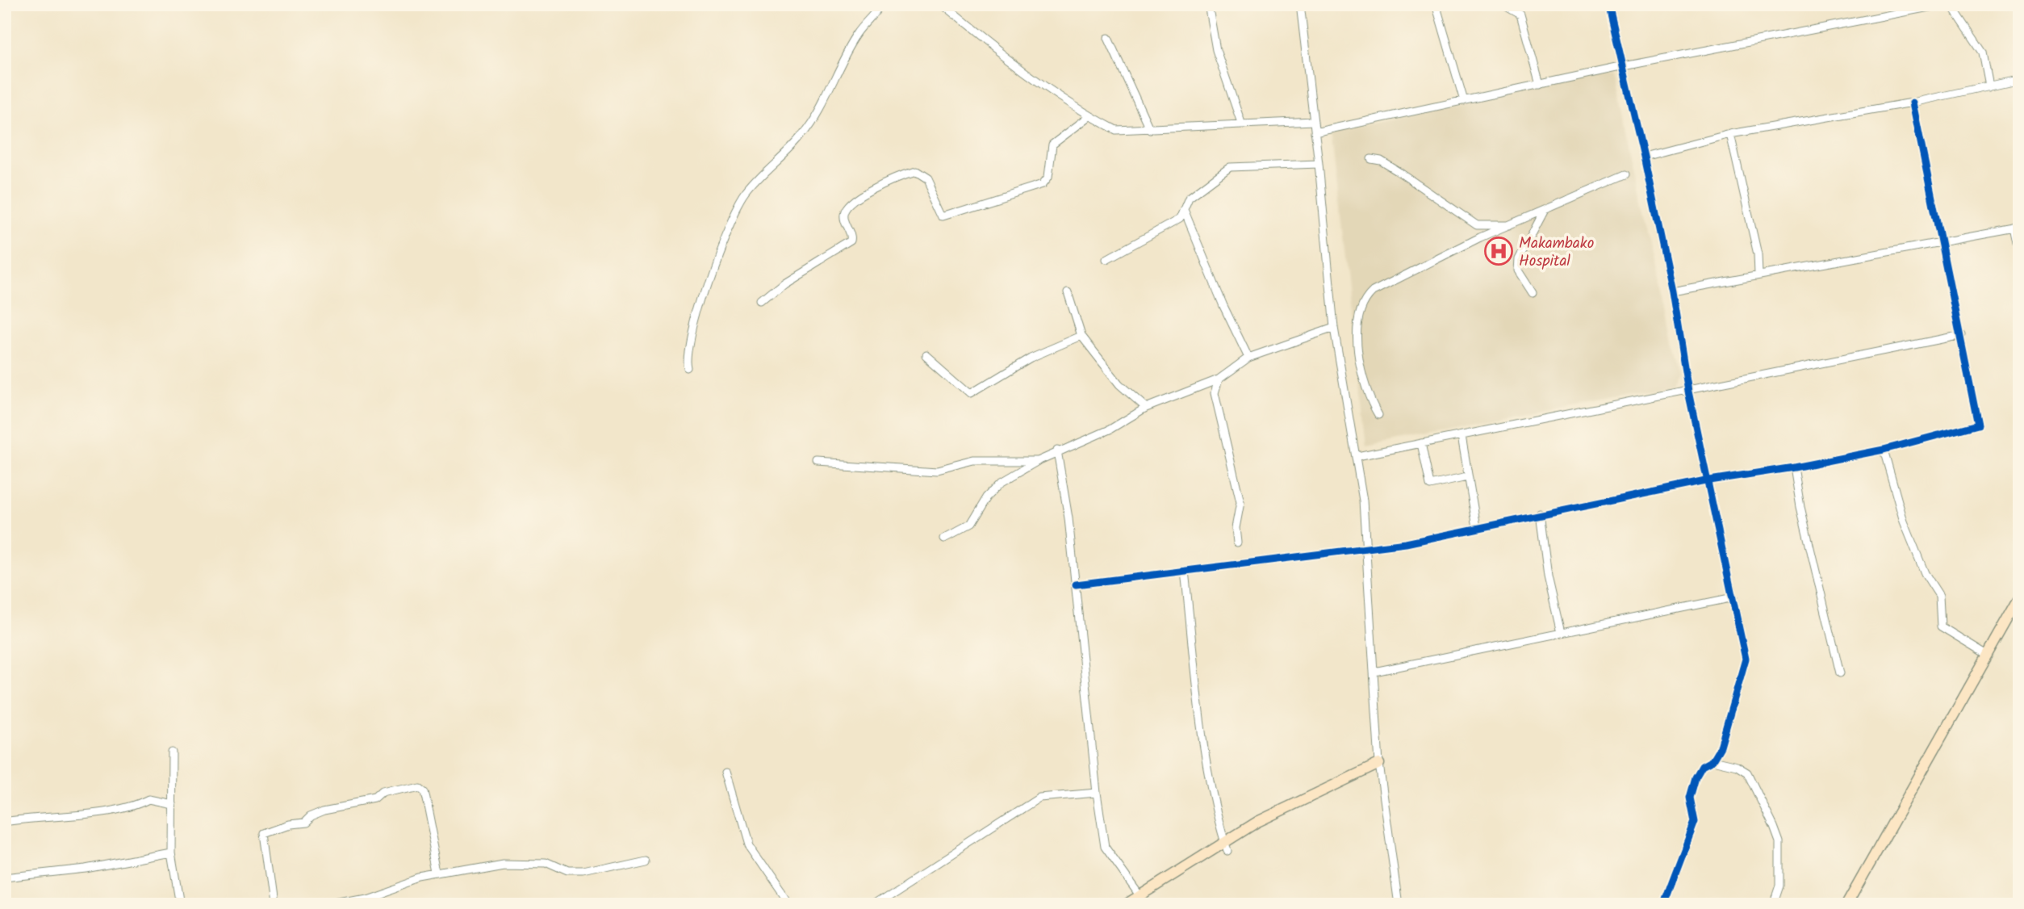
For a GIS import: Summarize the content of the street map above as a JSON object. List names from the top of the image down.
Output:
{
  "places": {
    "hospital": ["Makambako Hospital"]
  }
}
